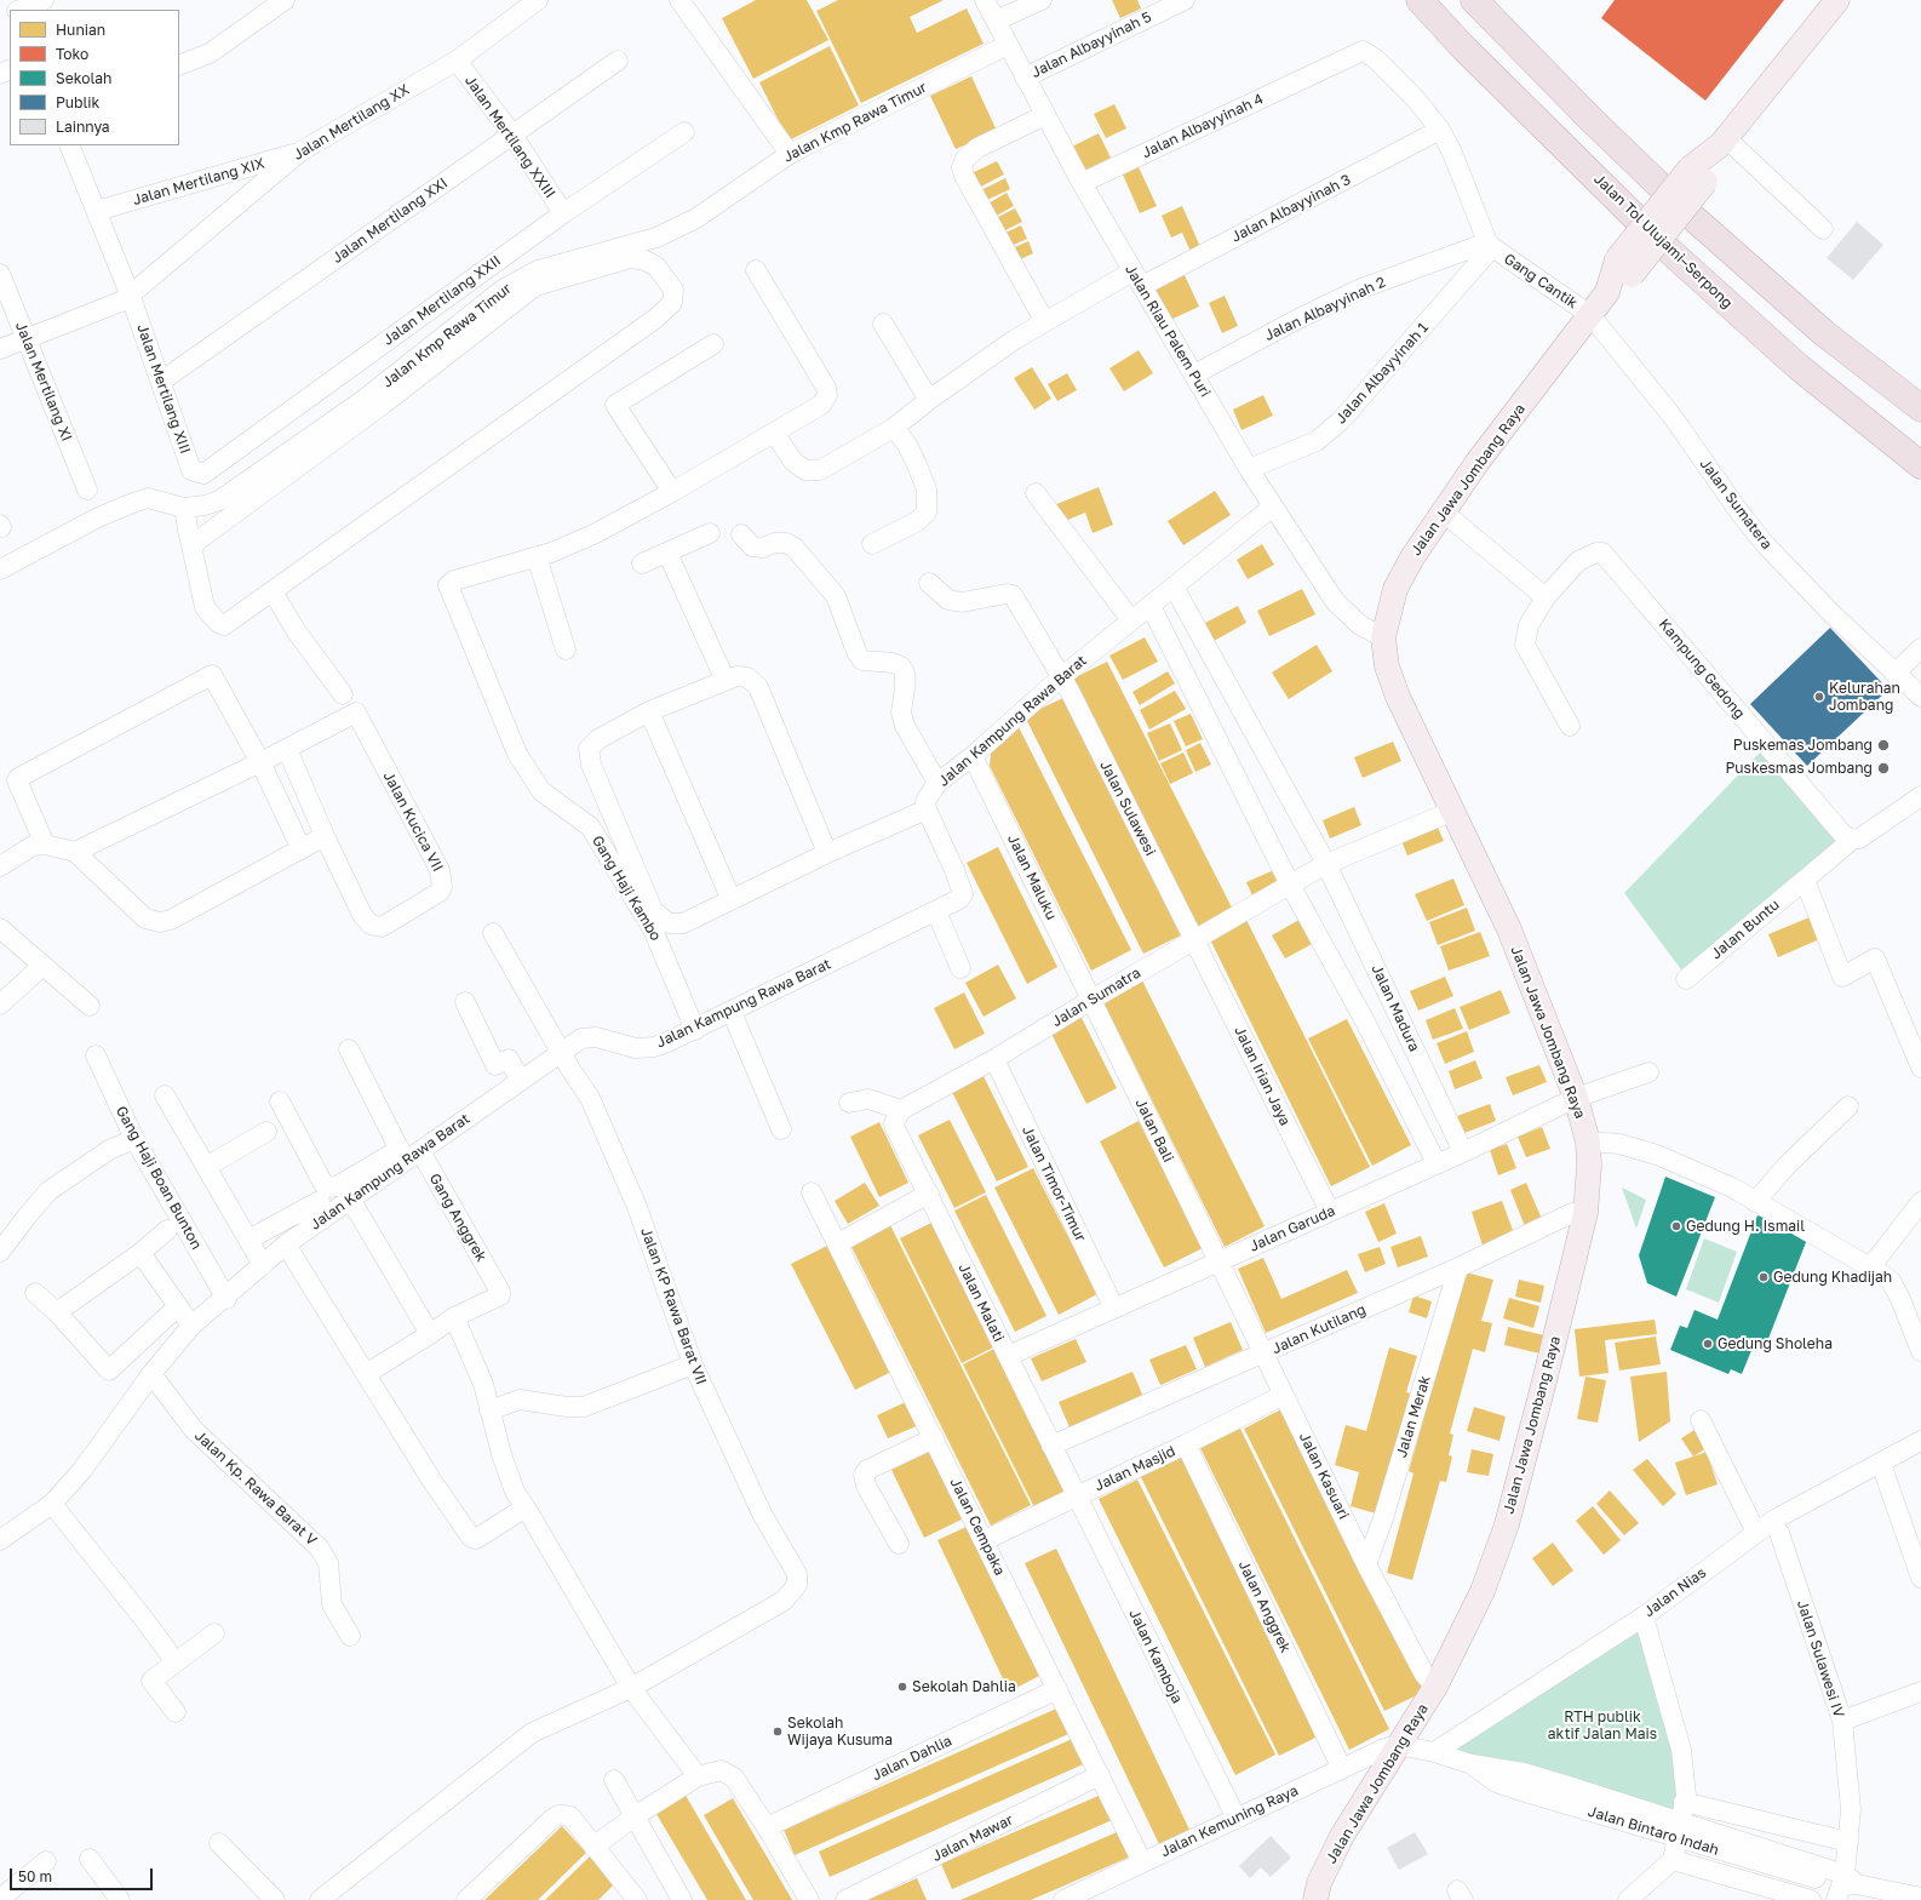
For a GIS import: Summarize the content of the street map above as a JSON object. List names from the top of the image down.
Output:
{
  "streets": {
    "highway": ["Jalan Tol Ulujami–Serpong"],
    "main road": ["Jalan Jawa Jombang Raya"],
    "street": [
      "Jalan Albayyinah 5",
      "Jalan Mertilang XX",
      "Jalan Kmp Rawa Timur",
      "Jalan Albayyinah 4",
      "Jalan Mertilang XXIII",
      "Jalan Mertilang XIX",
      "Jalan Albayyinah 3",
      "Jalan Mertilang XXI",
      "Gang Cantik",
      "Jalan Mertilang XXII",
      "Jalan Albayyinah 2",
      "Jalan Riau Palem Puri",
      "Jalan Albayyinah 1",
      "Jalan Mertilang XI",
      "Jalan Mertilang XIII",
      "Jalan Sumatera",
      "Kampung Gedong",
      "Jalan Kampung Rawa Barat",
      "Jalan Sulawesi",
      "Jalan Kucica VII",
      "Jalan Maluku",
      "Gang Haji Kambo",
      "Jalan Buntu",
      "Jalan Sumatra",
      "Jalan Madura",
      "Jalan Irian Jaya",
      "Jalan Bali",
      "Gang Haji Boan Bunton",
      "Jalan Timor-Timur",
      "Gang Anggrek",
      "Jalan Garuda",
      "Jalan Malati",
      "Jalan KP Rawa Barat VII",
      "Jalan Kutilang",
      "Jalan Merak",
      "Jalan Masjid",
      "Jalan Kasuari",
      "Jalan Kp. Rawa Barat V",
      "Jalan Cempaka",
      "Jalan Nias",
      "Jalan Anggrek",
      "Jalan Kamboja",
      "Jalan Sulawesi IV",
      "Jalan Dahlia",
      "Jalan Kemuning Raya",
      "Jalan Bintaro Indah",
      "Jalan Mawar"
    ]
  },
  "crossings": [
    ["Jalan Albayyinah 5", "Jalan Riau Palem Puri"],
    ["Jalan Mertilang XX", "Jalan Mertilang XXIII"],
    ["Jalan Mertilang XX", "Jalan Mertilang XIX"],
    ["Jalan Mertilang XX", "Jalan Mertilang XIII"],
    ["Jalan Kmp Rawa Timur", "Jalan Riau Palem Puri"],
    ["Jalan Albayyinah 4", "Jalan Albayyinah 3"],
    ["Jalan Albayyinah 4", "Jalan Riau Palem Puri"],
    ["Jalan Mertilang XXIII", "Jalan Mertilang XXI"],
    ["Jalan Mertilang XXIII", "Jalan Mertilang XXII"],
    ["Jalan Mertilang XIX", "Jalan Mertilang XIII"],
    ["Jalan Albayyinah 3", "Jalan Riau Palem Puri"],
    ["Jalan Mertilang XXI", "Jalan Mertilang XIII"],
    ["Gang Cantik", "Jalan Albayyinah 2"],
    ["Gang Cantik", "Jalan Albayyinah 1"],
    ["Gang Cantik", "Jalan Jawa Jombang Raya"],
    ["Gang Cantik", "Jalan Sumatera"],
    ["Jalan Mertilang XXII", "Jalan Mertilang XIII"],
    ["Jalan Albayyinah 2", "Jalan Riau Palem Puri"],
    ["Jalan Albayyinah 2", "Jalan Albayyinah 1"],
    ["Jalan Riau Palem Puri", "Jalan Albayyinah 1"],
    ["Jalan Riau Palem Puri", "Jalan Jawa Jombang Raya"],
    ["Jalan Riau Palem Puri", "Jalan Kampung Rawa Barat"],
    ["Jalan Jawa Jombang Raya", "Jalan Sumatera"],
    ["Jalan Jawa Jombang Raya", "Jalan Sumatra"],
    ["Jalan Jawa Jombang Raya", "Jalan Garuda"],
    ["Jalan Jawa Jombang Raya", "Jalan Kutilang"],
    ["Jalan Jawa Jombang Raya", "Jalan Kasuari"],
    ["Jalan Jawa Jombang Raya", "Jalan Kemuning Raya"],
    ["Jalan Jawa Jombang Raya", "Jalan Bintaro Indah"],
    ["Jalan Kampung Rawa Barat", "Jalan Sulawesi"],
    ["Jalan Kampung Rawa Barat", "Jalan Maluku"],
    ["Jalan Kampung Rawa Barat", "Gang Haji Kambo"],
    ["Jalan Kampung Rawa Barat", "Gang Haji Boan Bunton"],
    ["Jalan Kampung Rawa Barat", "Gang Anggrek"],
    ["Jalan Kampung Rawa Barat", "Jalan KP Rawa Barat VII"],
    ["Jalan Kampung Rawa Barat", "Jalan Kp. Rawa Barat V"],
    ["Jalan Sulawesi", "Jalan Sumatra"],
    ["Jalan Sulawesi", "Jalan Irian Jaya"],
    ["Jalan Maluku", "Jalan Sumatra"],
    ["Jalan Maluku", "Jalan Bali"],
    ["Jalan Sumatra", "Jalan Madura"],
    ["Jalan Sumatra", "Jalan Irian Jaya"],
    ["Jalan Sumatra", "Jalan Bali"],
    ["Jalan Sumatra", "Jalan Timor-Timur"],
    ["Jalan Sumatra", "Jalan Malati"],
    ["Jalan Madura", "Jalan Garuda"],
    ["Jalan Irian Jaya", "Jalan Garuda"],
    ["Jalan Bali", "Jalan Garuda"],
    ["Jalan Bali", "Jalan Kasuari"],
    ["Jalan Timor-Timur", "Jalan Garuda"],
    ["Jalan Garuda", "Jalan Malati"],
    ["Jalan Garuda", "Jalan Kasuari"],
    ["Jalan Malati", "Jalan Kutilang"],
    ["Jalan Malati", "Jalan Masjid"],
    ["Jalan Malati", "Jalan Kamboja"],
    ["Jalan Kutilang", "Jalan Merak"],
    ["Jalan Kutilang", "Jalan Kasuari"],
    ["Jalan Merak", "Jalan Kasuari"],
    ["Jalan Masjid", "Jalan Kasuari"],
    ["Jalan Masjid", "Jalan Cempaka"],
    ["Jalan Masjid", "Jalan Anggrek"],
    ["Jalan Masjid", "Jalan Kamboja"],
    ["Jalan Cempaka", "Jalan Dahlia"],
    ["Jalan Cempaka", "Jalan Kemuning Raya"],
    ["Jalan Cempaka", "Jalan Mawar"],
    ["Jalan Nias", "Jalan Bintaro Indah"],
    ["Jalan Anggrek", "Jalan Kemuning Raya"],
    ["Jalan Kamboja", "Jalan Kemuning Raya"],
    ["Jalan Sulawesi IV", "Jalan Bintaro Indah"],
    ["Jalan Kemuning Raya", "Jalan Bintaro Indah"]
  ],
  "parks": ["RTH publik aktif Jalan Mais"],
  "places": [
    "Kelurahan Jombang",
    "Puskemas Jombang",
    "Puskesmas Jombang",
    "Gedung H. Ismail",
    "Gedung Khadijah",
    "Gedung Sholeha",
    "Sekolah Dahlia",
    "Sekolah Wijaya Kusuma"
  ],
  "legend": [
    "Hunian",
    "Toko",
    "Sekolah",
    "Publik",
    "Lainnya"
  ],
  "scale_bar": "50 m"
}
